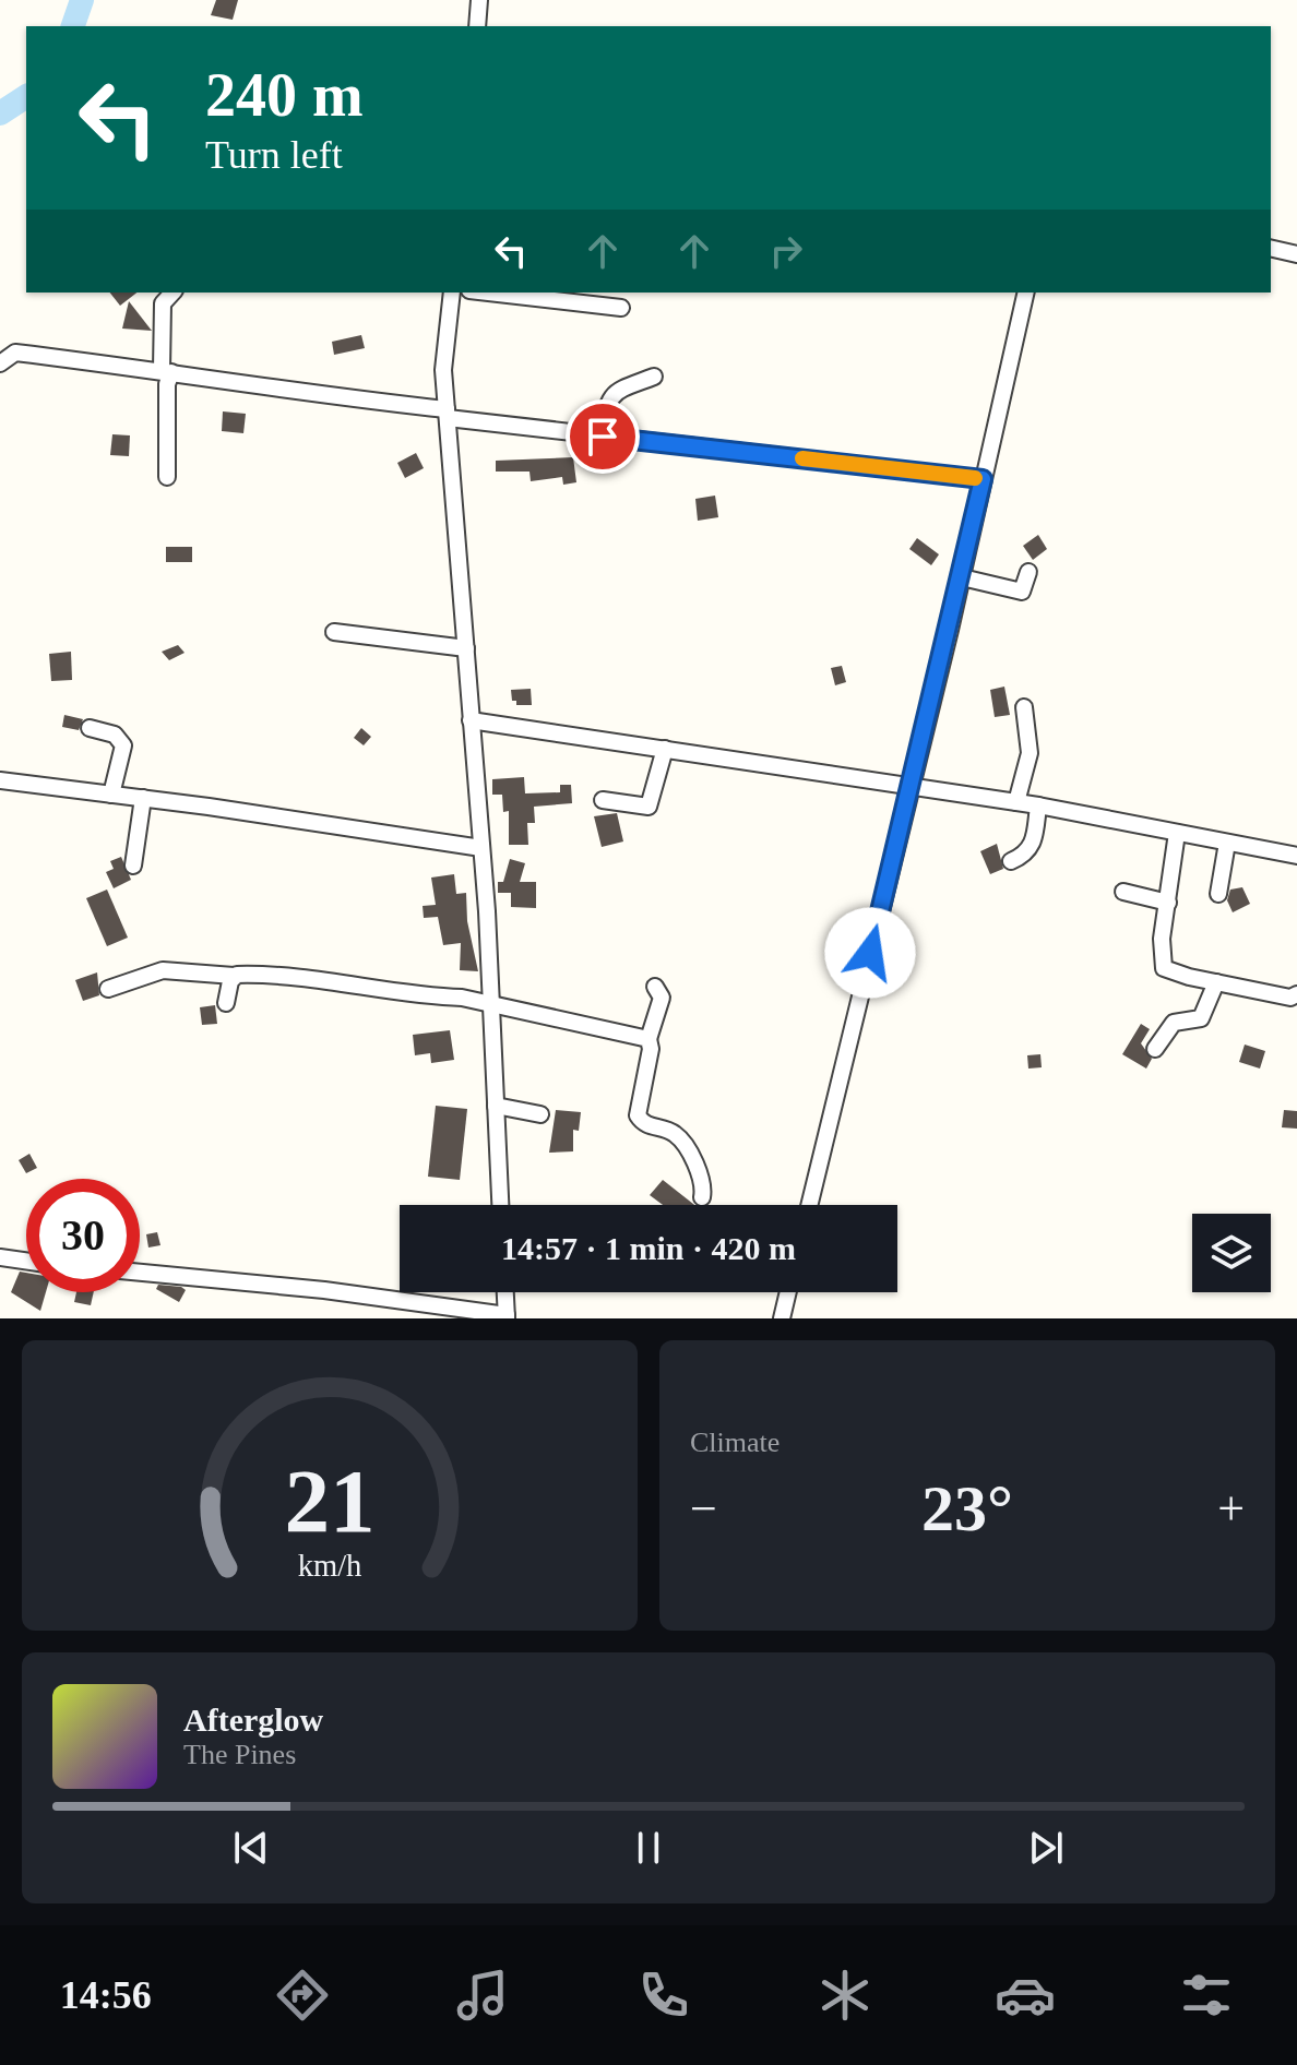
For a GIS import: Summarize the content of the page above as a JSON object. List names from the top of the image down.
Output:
{
  "page": {
    "turn": ["240 m", "Turn left"],
    "limit": "30",
    "trip": "14:57 · 1 min · 420 m",
    "tile": "Climate",
    "heat": ["−", "23°", "+"],
    "song": ["Afterglow", "The Pines"],
    "tabs": "14:56",
    "gauge": ["21", "km/h"]
  }
}
